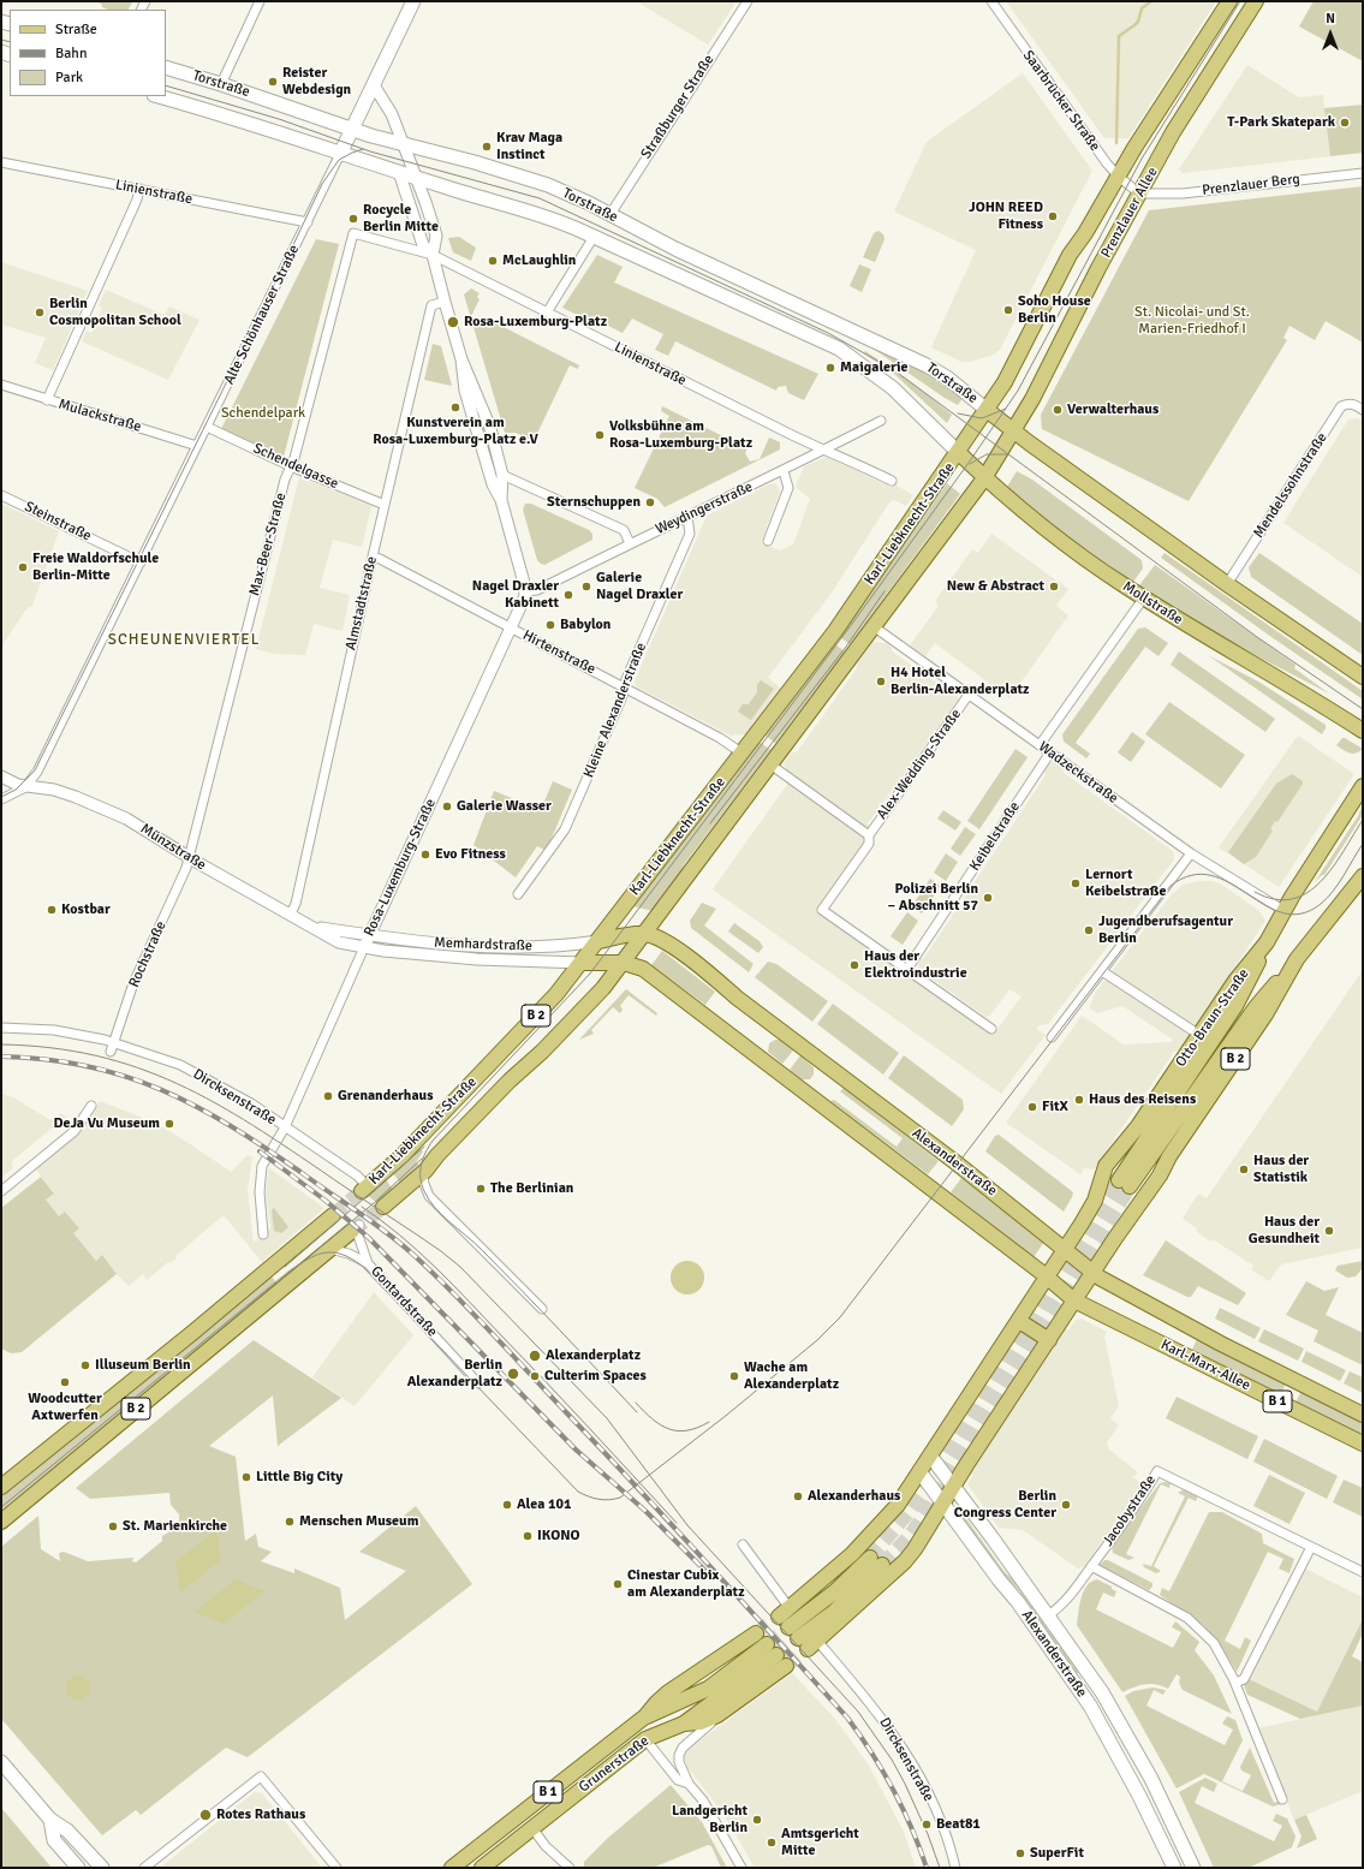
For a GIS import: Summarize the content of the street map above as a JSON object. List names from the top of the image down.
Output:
{
  "streets": {
    "main road": [
      "Torstraße",
      "Prenzlauer Allee",
      "Karl-Liebknecht-Straße",
      "Mollstraße",
      "B 2",
      "Otto-Braun-Straße",
      "Alexanderstraße",
      "Karl-Marx-Allee",
      "B 1",
      "Grunerstraße"
    ],
    "street": [
      "Saarbrücker Straße",
      "Straßburger Straße",
      "Prenzlauer Berg",
      "Linienstraße",
      "Alte Schönhauser Straße",
      "Mulackstraße",
      "Schendelgasse",
      "Mendelssohnstraße",
      "Weydingerstraße",
      "Steinstraße",
      "Max-Beer-Straße",
      "Almstadtstraße",
      "Hirtenstraße",
      "Kleine Alexanderstraße",
      "Alex-Wedding-Straße",
      "Wadzeckstraße",
      "Keibelstraße",
      "Münzstraße",
      "Rosa-Luxemburg-Straße",
      "Memhardstraße",
      "Rochstraße",
      "Dircksenstraße",
      "Gontardstraße",
      "Jacobystraße"
    ]
  },
  "crossings": [
    ["Torstraße", "Straßburger Straße"],
    ["Torstraße", "Prenzlauer Allee"],
    ["Torstraße", "Alte Schönhauser Straße"],
    ["Torstraße", "Karl-Liebknecht-Straße"],
    ["Torstraße", "Mollstraße"],
    ["Saarbrücker Straße", "Prenzlauer Berg"],
    ["Saarbrücker Straße", "Prenzlauer Allee"],
    ["Prenzlauer Berg", "Prenzlauer Allee"],
    ["Linienstraße", "Alte Schönhauser Straße"],
    ["Linienstraße", "Weydingerstraße"],
    ["Linienstraße", "Max-Beer-Straße"],
    ["Prenzlauer Allee", "Karl-Liebknecht-Straße"],
    ["Prenzlauer Allee", "Mollstraße"],
    ["Alte Schönhauser Straße", "Mulackstraße"],
    ["Alte Schönhauser Straße", "Schendelgasse"],
    ["Alte Schönhauser Straße", "Steinstraße"],
    ["Alte Schönhauser Straße", "Münzstraße"],
    ["Schendelgasse", "Max-Beer-Straße"],
    ["Schendelgasse", "Almstadtstraße"],
    ["Weydingerstraße", "Kleine Alexanderstraße"],
    ["Weydingerstraße", "Rosa-Luxemburg-Straße"],
    ["Karl-Liebknecht-Straße", "Mollstraße"],
    ["Karl-Liebknecht-Straße", "Hirtenstraße"],
    ["Karl-Liebknecht-Straße", "Alex-Wedding-Straße"],
    ["Karl-Liebknecht-Straße", "Wadzeckstraße"],
    ["Karl-Liebknecht-Straße", "Memhardstraße"],
    ["Karl-Liebknecht-Straße", "Dircksenstraße"],
    ["Karl-Liebknecht-Straße", "Alexanderstraße"],
    ["Max-Beer-Straße", "Münzstraße"],
    ["Max-Beer-Straße", "Rochstraße"],
    ["Almstadtstraße", "Hirtenstraße"],
    ["Almstadtstraße", "Münzstraße"],
    ["Hirtenstraße", "Kleine Alexanderstraße"],
    ["Hirtenstraße", "Rosa-Luxemburg-Straße"],
    ["Alex-Wedding-Straße", "Wadzeckstraße"],
    ["Alex-Wedding-Straße", "Keibelstraße"],
    ["Wadzeckstraße", "Keibelstraße"],
    ["Wadzeckstraße", "Otto-Braun-Straße"],
    ["Münzstraße", "Rosa-Luxemburg-Straße"],
    ["Münzstraße", "Memhardstraße"],
    ["Münzstraße", "Rochstraße"],
    ["Rosa-Luxemburg-Straße", "Memhardstraße"],
    ["Rosa-Luxemburg-Straße", "Dircksenstraße"],
    ["Rochstraße", "Dircksenstraße"],
    ["B 2", "Alexanderstraße"],
    ["B 2", "Gontardstraße"],
    ["B 2", "Karl-Marx-Allee"],
    ["Otto-Braun-Straße", "Alexanderstraße"],
    ["Otto-Braun-Straße", "Karl-Marx-Allee"],
    ["Alexanderstraße", "Karl-Marx-Allee"],
    ["Alexanderstraße", "Jacobystraße"]
  ],
  "districts": ["SCHEUNENVIERTEL"],
  "parks": ["St. Nicolai- und St. Marien-Friedhof I", "Schendelpark"],
  "places": [
    "Reister Webdesign",
    "T-Park Skatepark",
    "Krav Maga Instinct",
    "JOHN REED Fitness",
    "Rocycle Berlin Mitte",
    "McLaughlin",
    "Soho House Berlin",
    "Berlin Cosmopolitan School",
    "Rosa-Luxemburg-Platz",
    "Maigalerie",
    "Kunstverein am Rosa-Luxemburg-Platz e.V",
    "Verwalterhaus",
    "Volksbühne am Rosa-Luxemburg-Platz",
    "Sternschuppen",
    "Freie Waldorfschule Berlin-Mitte",
    "Galerie Nagel Draxler",
    "New & Abstract",
    "Nagel Draxler Kabinett",
    "Babylon",
    "H4 Hotel Berlin-Alexanderplatz",
    "Galerie Wasser",
    "Evo Fitness",
    "Lernort Keibelstraße",
    "Polizei Berlin – Abschnitt 57",
    "Kostbar",
    "Jugendberufsagentur Berlin",
    "Haus der Elektroindustrie",
    "Grenanderhaus",
    "Haus des Reisens",
    "FitX",
    "DeJa Vu Museum",
    "Haus der Statistik",
    "The Berlinian",
    "Haus der Gesundheit",
    "Alexanderplatz",
    "Illuseum Berlin",
    "Berlin Alexanderplatz",
    "Culterim Spaces",
    "Wache am Alexanderplatz",
    "Woodcutter Axtwerfen",
    "Little Big City",
    "Alexanderhaus",
    "Alea 101",
    "Berlin Congress Center",
    "Menschen Museum",
    "St. Marienkirche",
    "IKONO",
    "Cinestar Cubix am Alexanderplatz",
    "Rotes Rathaus",
    "Landgericht Berlin",
    "Beat81",
    "Amtsgericht Mitte",
    "SuperFit"
  ],
  "legend": ["Straße", "Bahn", "Park"],
  "north": "top"
}
